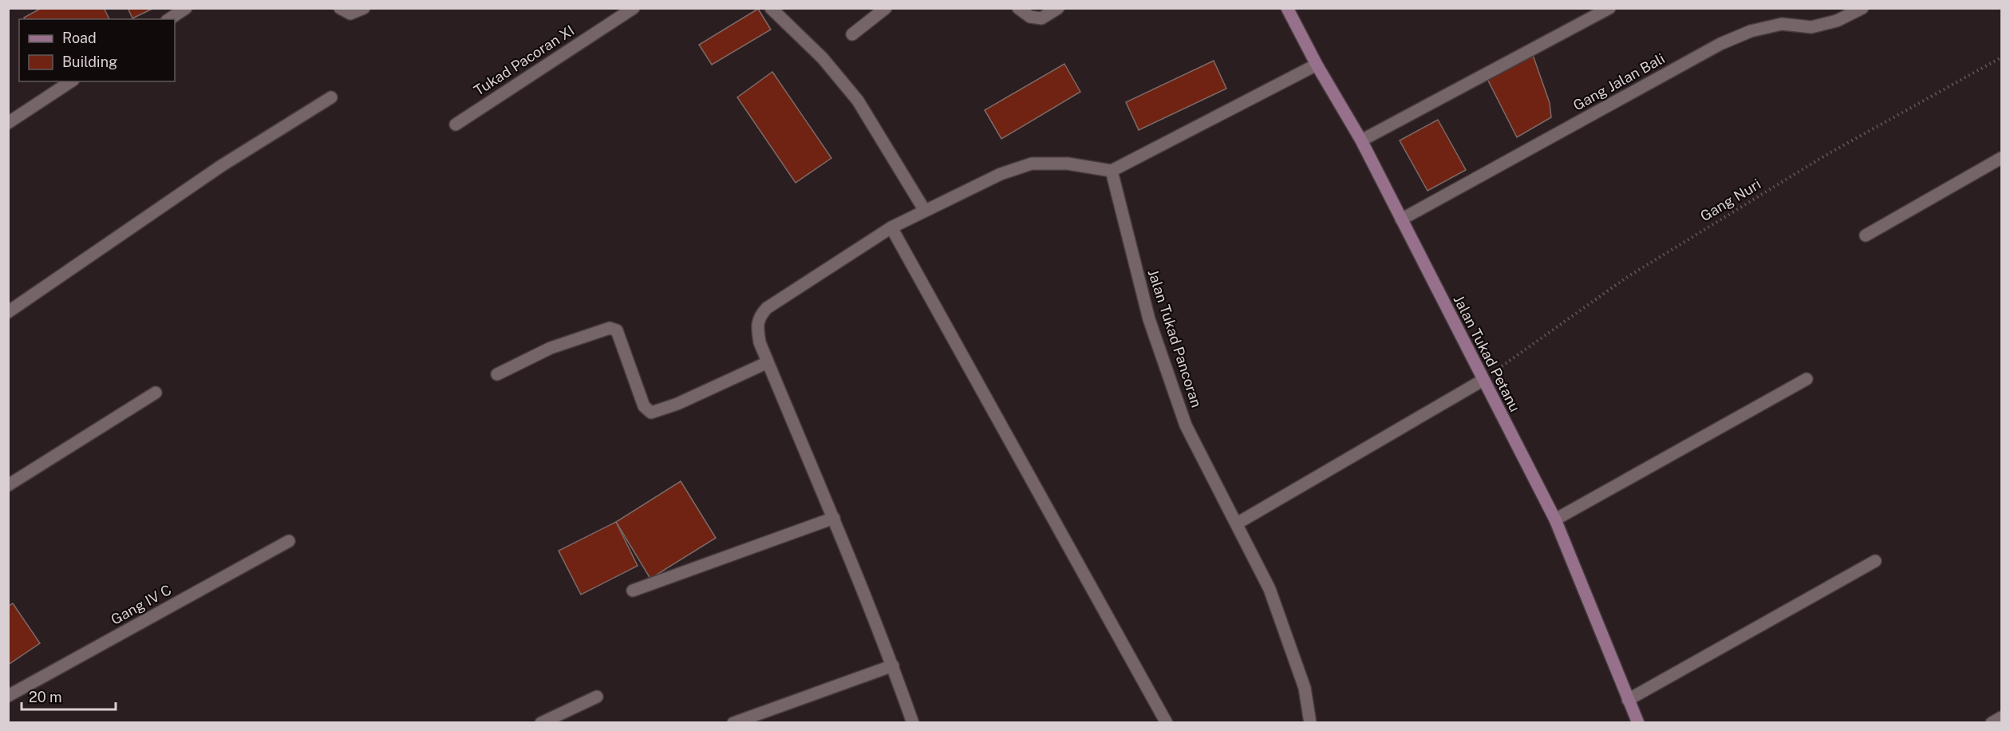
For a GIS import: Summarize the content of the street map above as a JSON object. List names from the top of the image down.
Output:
{
  "streets": {
    "street": [
      "Tukad Pacoran XI",
      "Gang Jalan Bali",
      "Jalan Tukad Pancoran",
      "Jalan Tukad Petanu",
      "Gang IV C"
    ],
    "path": ["Gang Nuri"]
  },
  "crossings": [
    ["Gang Jalan Bali", "Jalan Tukad Petanu"],
    ["Gang Nuri", "Jalan Tukad Petanu"]
  ],
  "legend": ["Road", "Building"],
  "scale_bar": "20 m"
}
